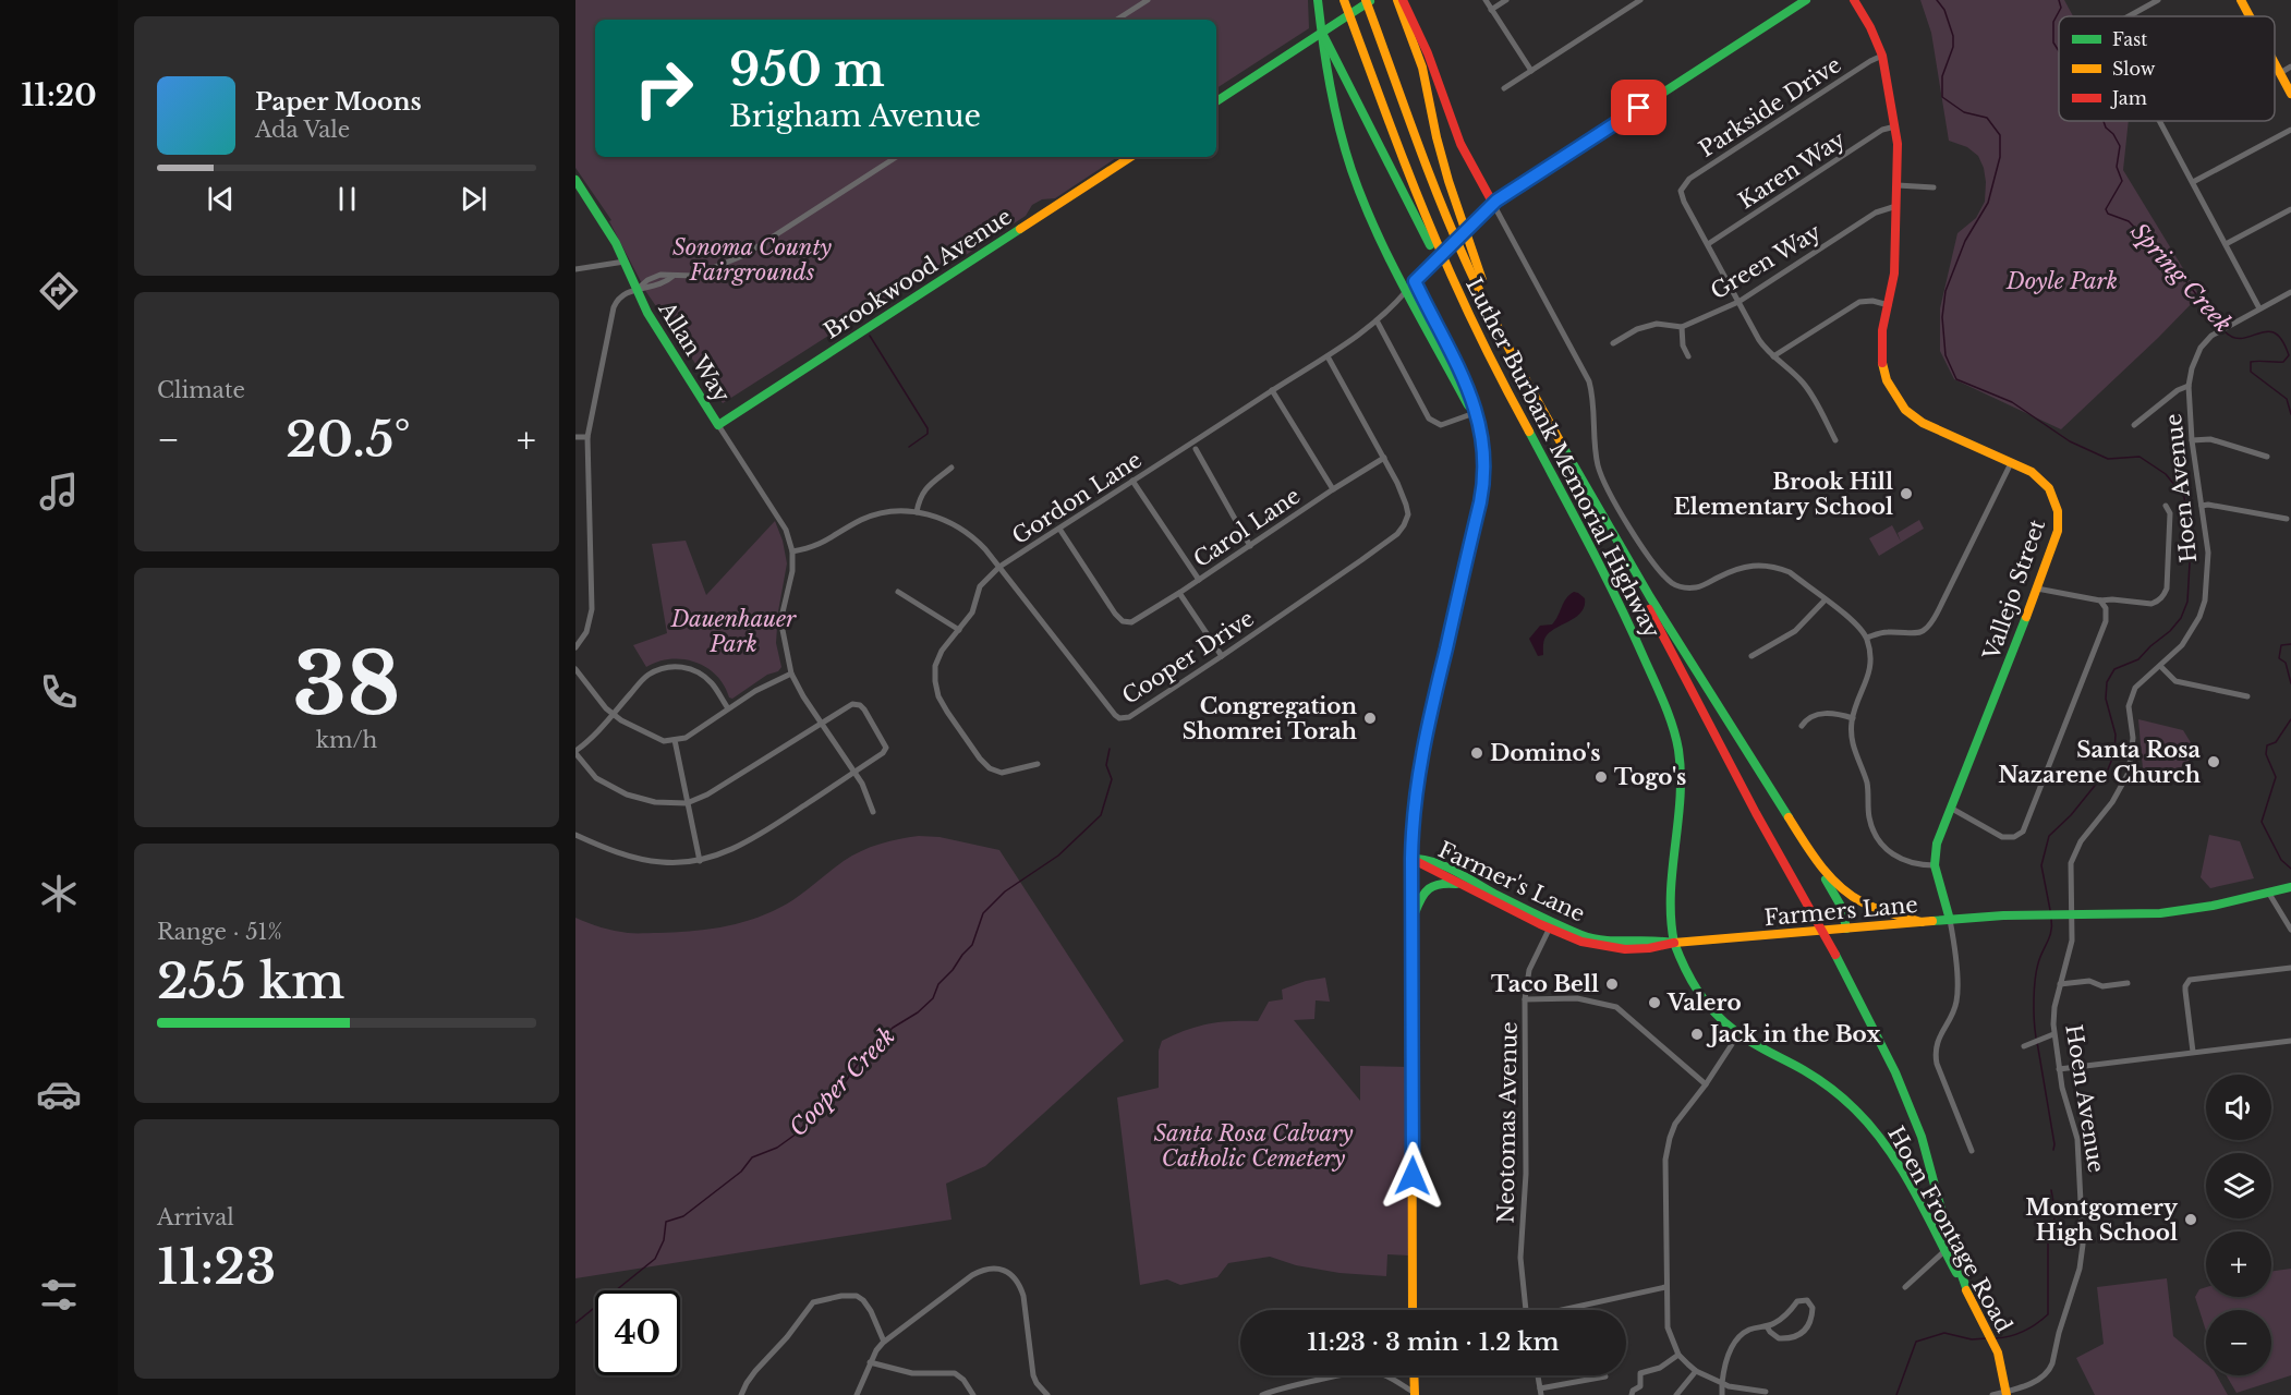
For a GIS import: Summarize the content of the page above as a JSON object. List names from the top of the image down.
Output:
{
  "streets": {
    "main road": [
      "Brookwood Avenue",
      "Allan Way",
      "Luther Burbank Memorial Highway",
      "Vallejo Street",
      "Farmer's Lane",
      "Farmers Lane",
      "Hoen Frontage Road"
    ],
    "street": [
      "Parkside Drive",
      "Karen Way",
      "Green Way",
      "Hoen Avenue",
      "Gordon Lane",
      "Carol Lane",
      "Cooper Drive",
      "Neotomas Avenue"
    ]
  },
  "crossings": [
    ["Parkside Drive", "Karen Way"],
    ["Parkside Drive", "Vallejo Street"],
    ["Karen Way", "Vallejo Street"],
    ["Green Way", "Vallejo Street"],
    ["Brookwood Avenue", "Allan Way"],
    ["Luther Burbank Memorial Highway", "Farmer's Lane"],
    ["Luther Burbank Memorial Highway", "Farmers Lane"],
    ["Luther Burbank Memorial Highway", "Hoen Frontage Road"],
    ["Hoen Avenue", "Farmers Lane"],
    ["Hoen Avenue", "Hoen Frontage Road"],
    ["Gordon Lane", "Carol Lane"],
    ["Gordon Lane", "Cooper Drive"],
    ["Carol Lane", "Cooper Drive"],
    ["Vallejo Street", "Farmers Lane"],
    ["Farmer's Lane", "Farmers Lane"],
    ["Farmer's Lane", "Hoen Frontage Road"],
    ["Farmers Lane", "Neotomas Avenue"],
    ["Farmers Lane", "Hoen Frontage Road"]
  ],
  "water": ["Spring Creek", "Cooper Creek"],
  "parks": [
    "Sonoma County Fairgrounds",
    "Doyle Park",
    "Dauenhauer Park",
    "Santa Rosa Calvary Catholic Cemetery"
  ],
  "places": [
    "Brook Hill Elementary School",
    "Congregation Shomrei Torah",
    "Domino's",
    "Santa Rosa Nazarene Church",
    "Togo's",
    "Taco Bell",
    "Valero",
    "Jack in the Box",
    "Montgomery High School"
  ],
  "legend": ["Fast", "Slow", "Jam"],
  "page": {
    "tabs": "11:20",
    "turn": ["950 m", "Brigham Avenue"],
    "song": ["Paper Moons", "Ada Vale"],
    "tile": [
      "Climate",
      ["38", "km/h"],
      ["Range · 51%", "255 km"],
      ["Arrival", "11:23"]
    ],
    "heat": ["−", "20.5°", "+"],
    "map_buttons": ["+", "−"],
    "limit": "40",
    "trip": "11:23 · 3 min · 1.2 km"
  }
}
